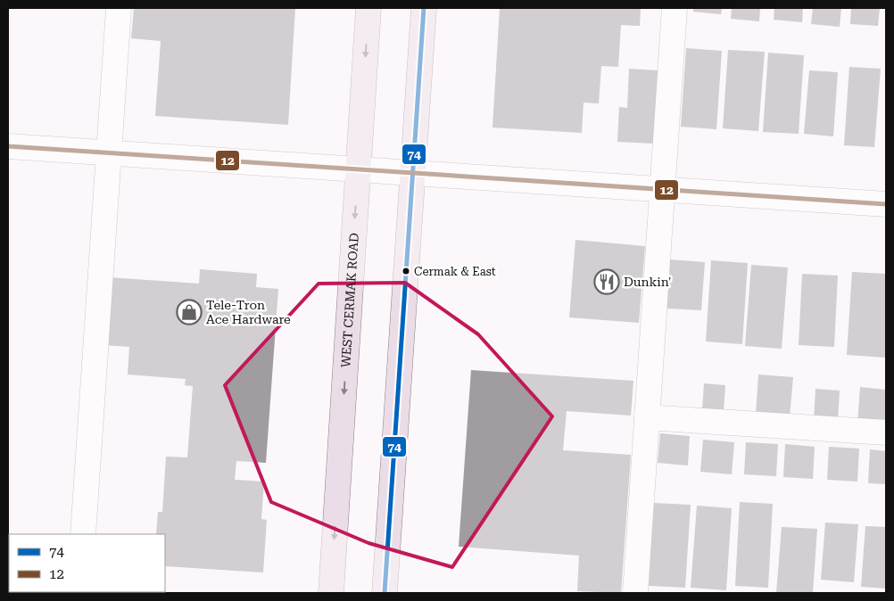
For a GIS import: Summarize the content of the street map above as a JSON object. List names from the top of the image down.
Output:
{
  "streets": {
    "main road": ["WEST CERMAK ROAD"]
  },
  "places": {
    "other": ["Cermak & East"],
    "restaurant": ["Dunkin'"],
    "shop": ["Tele-Tron Ace Hardware"]
  },
  "lines": ["transit line 74", "transit line 12"],
  "legend": ["74", "12"]
}
